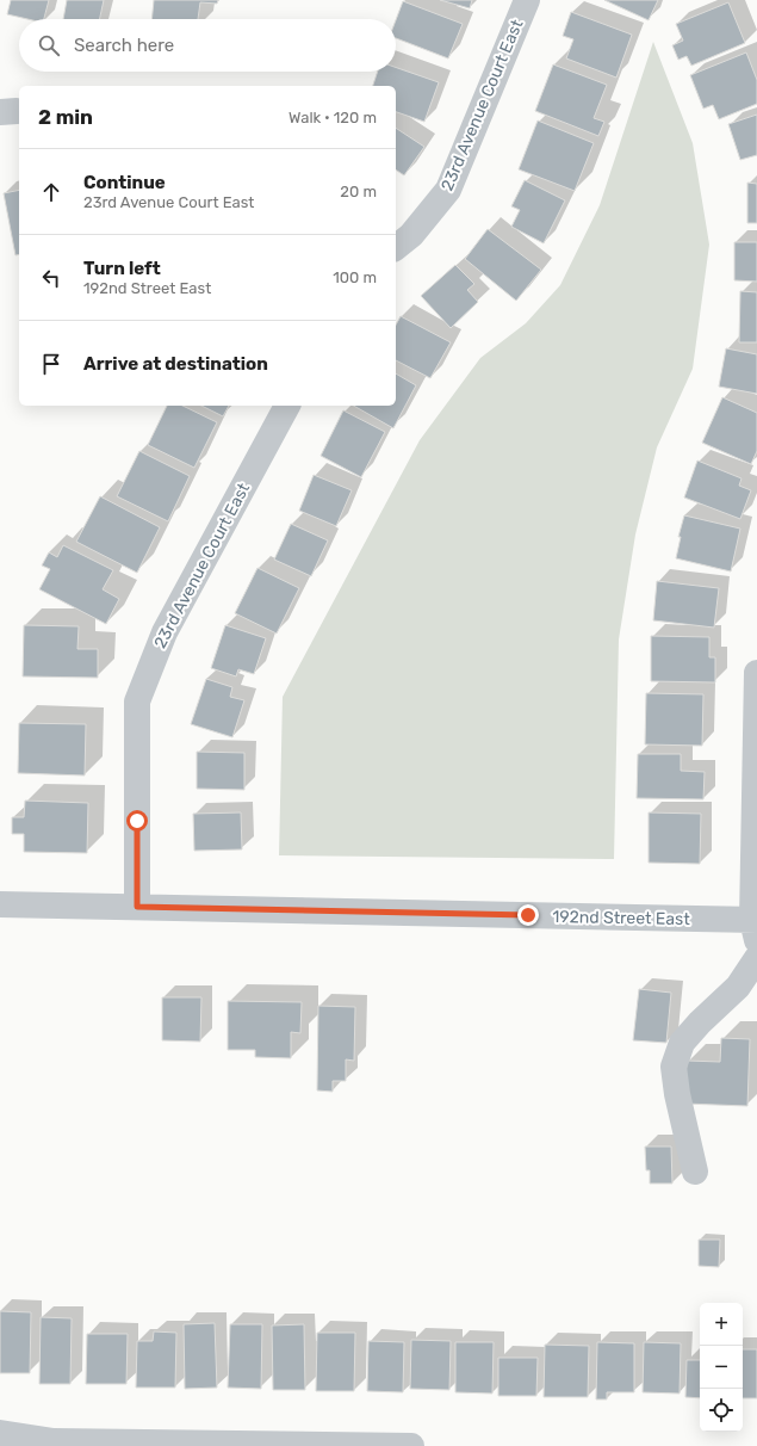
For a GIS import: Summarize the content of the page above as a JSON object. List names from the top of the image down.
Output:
{
  "streets": {
    "street": ["23rd Avenue Court East", "192nd Street East"]
  },
  "crossings": [
    ["23rd Avenue Court East", "192nd Street East"]
  ],
  "page": {
    "search": "Search here",
    "heading": ["2 min", "Walk · 120 m"],
    "list": [
      ["Continue", "23rd Avenue Court East", "20 m"],
      ["Turn left", "192nd Street East", "100 m"],
      "Arrive at destination"
    ],
    "map_buttons": ["+", "−"]
  }
}
